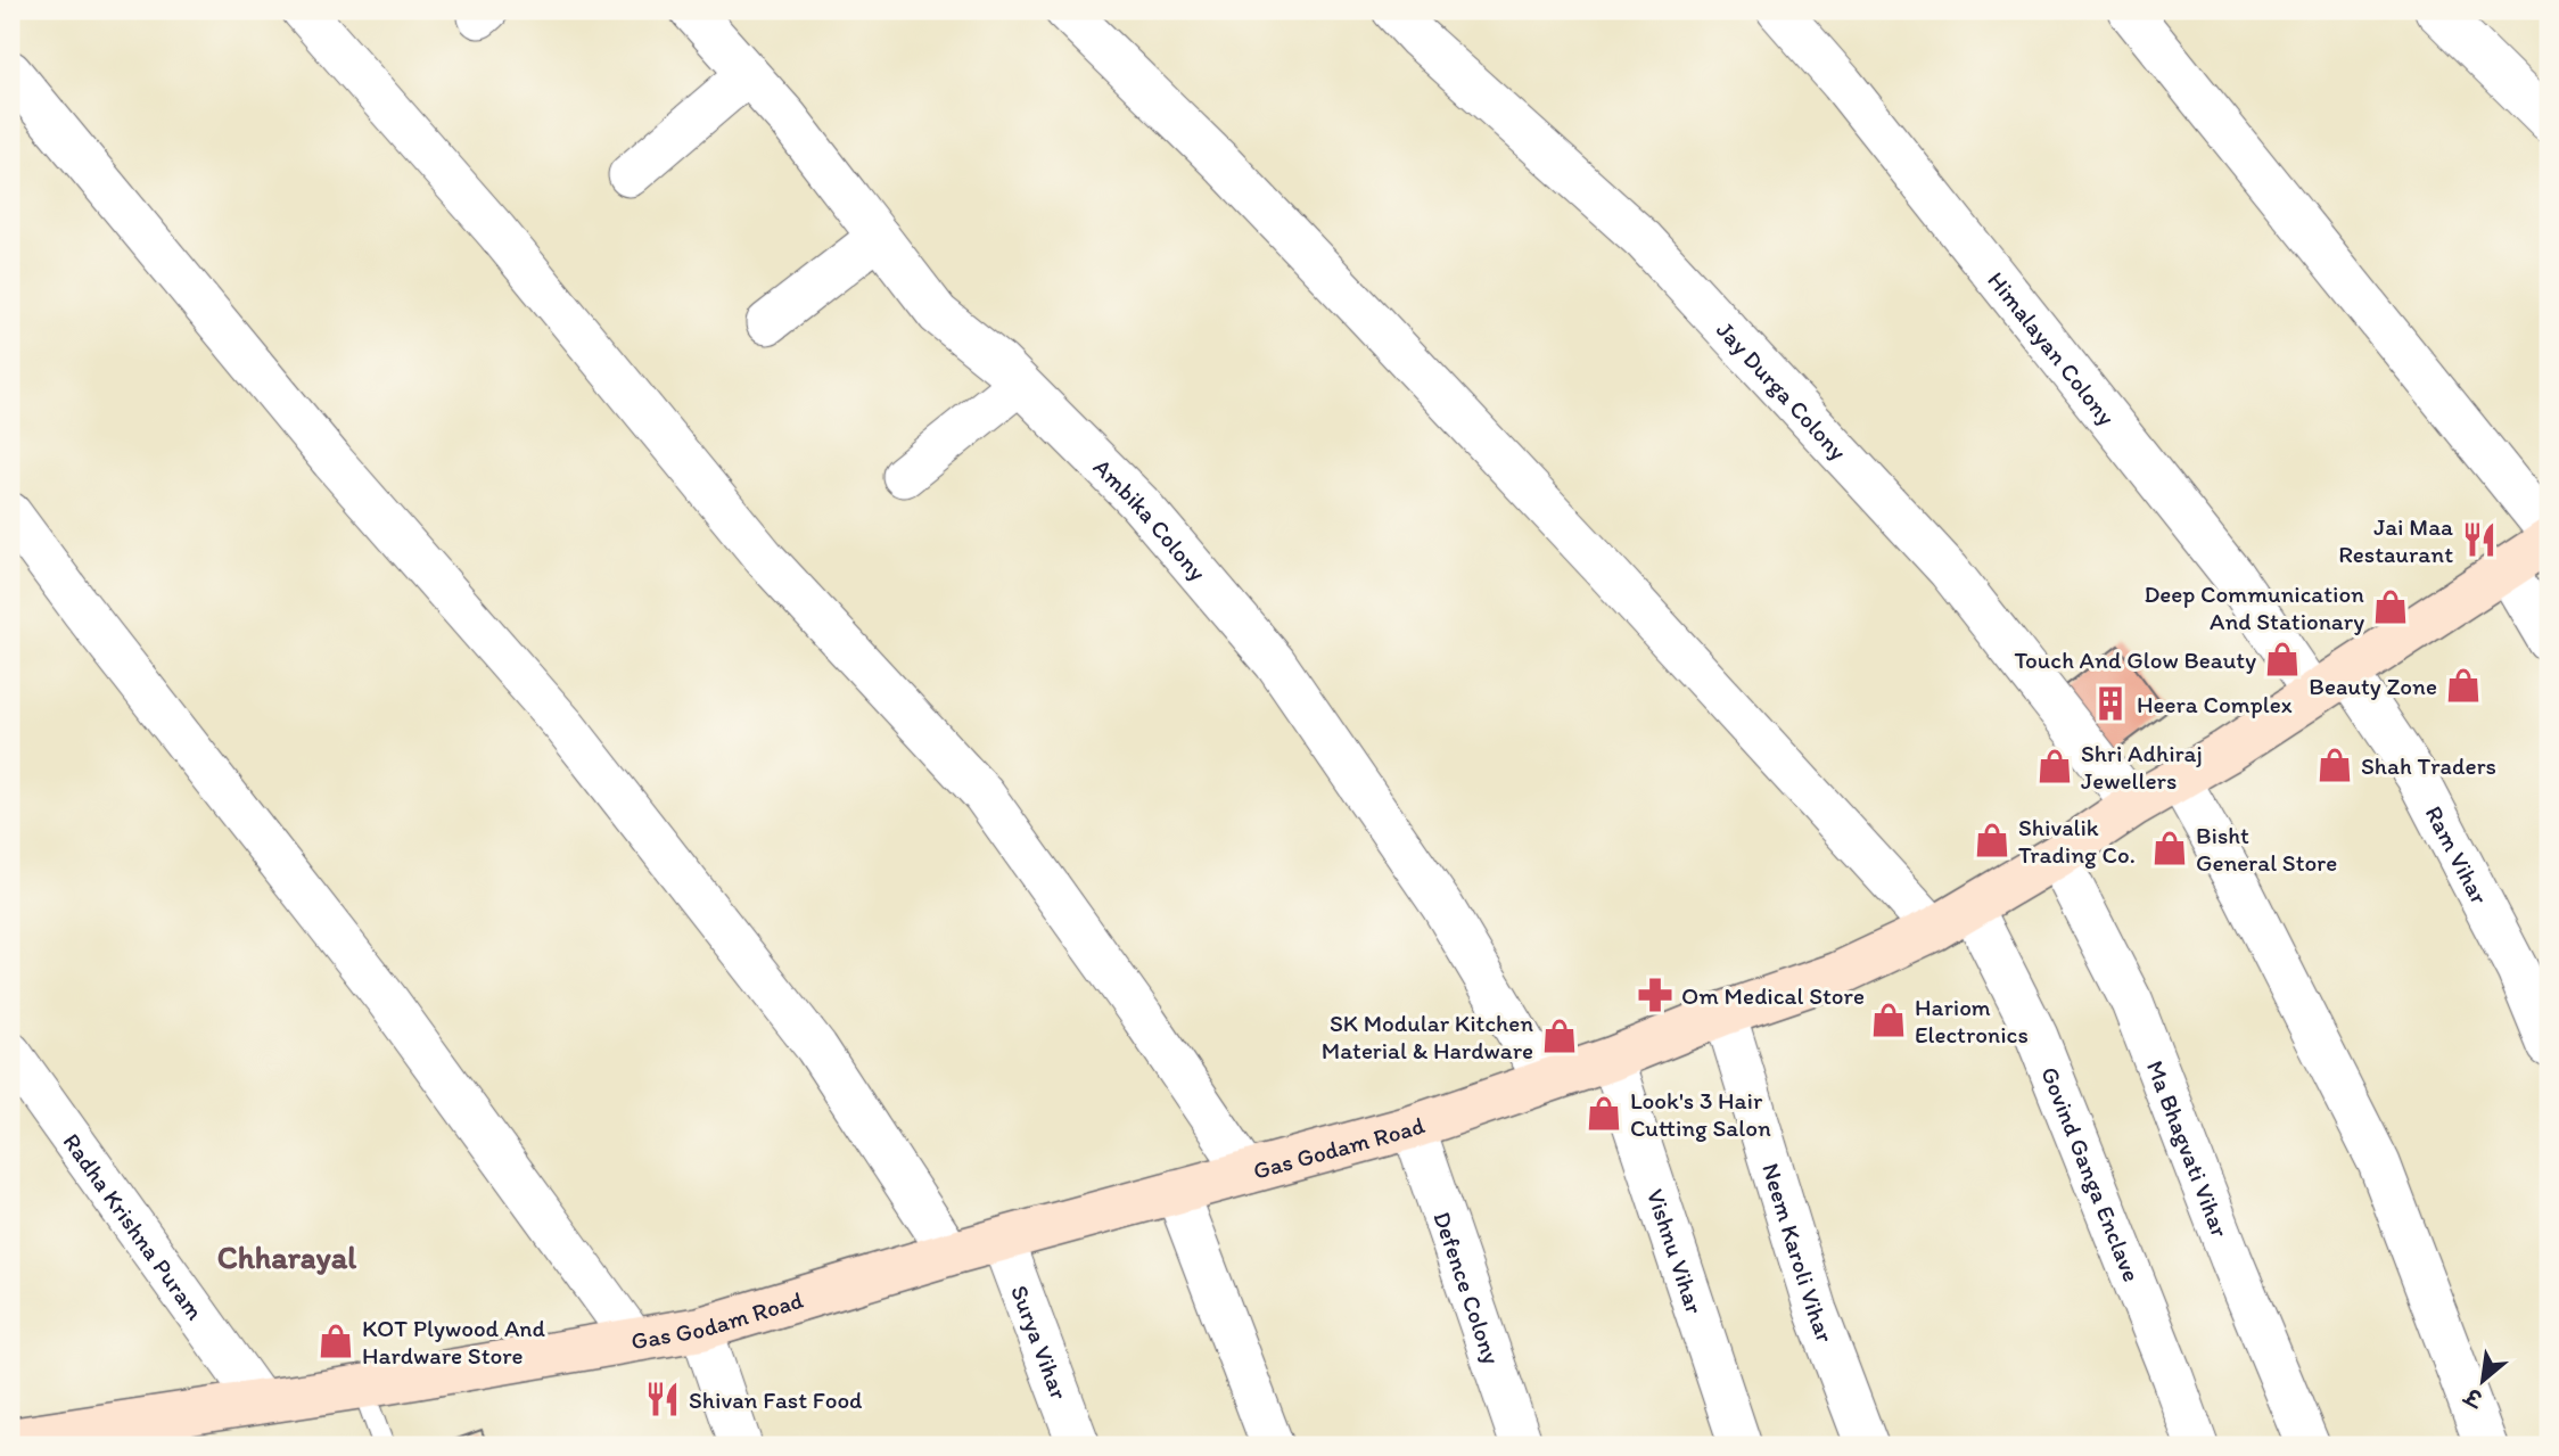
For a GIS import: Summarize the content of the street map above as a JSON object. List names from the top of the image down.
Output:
{
  "streets": {
    "main road": ["Gas Godam Road"],
    "street": [
      "Himalayan Colony",
      "Jay Durga Colony",
      "Ambika Colony",
      "Ram Vihar",
      "Ma Bhagvati Vihar",
      "Govind Ganga Enclave",
      "Radha Krishna Puram",
      "Vishnu Vihar",
      "Neem Karoli Vihar",
      "Defence Colony",
      "Surya Vihar"
    ]
  },
  "crossings": [
    ["Himalayan Colony", "Ram Vihar"],
    ["Himalayan Colony", "Gas Godam Road"],
    ["Jay Durga Colony", "Gas Godam Road"],
    ["Ambika Colony", "Gas Godam Road"],
    ["Ram Vihar", "Gas Godam Road"],
    ["Gas Godam Road", "Ma Bhagvati Vihar"],
    ["Gas Godam Road", "Govind Ganga Enclave"],
    ["Gas Godam Road", "Radha Krishna Puram"],
    ["Gas Godam Road", "Vishnu Vihar"],
    ["Gas Godam Road", "Neem Karoli Vihar"],
    ["Gas Godam Road", "Defence Colony"],
    ["Gas Godam Road", "Surya Vihar"]
  ],
  "districts": ["Chharayal"],
  "places": {
    "restaurant": ["Jai Maa Restaurant", "Shivan Fast Food"],
    "shop": [
      "Deep Communication And Stationary",
      "Touch And Glow Beauty",
      "Beauty Zone",
      "Shah Traders",
      "Shri Adhiraj Jewellers",
      "Shivalik Trading Co.",
      "Bisht General Store",
      "Hariom Electronics",
      "SK Modular Kitchen Material & Hardware",
      "Look's 3 Hair Cutting Salon",
      "KOT Plywood And Hardware Store"
    ],
    "building": ["Heera Complex"],
    "pharmacy": ["Om Medical Store"]
  },
  "north": "bottom left"
}
